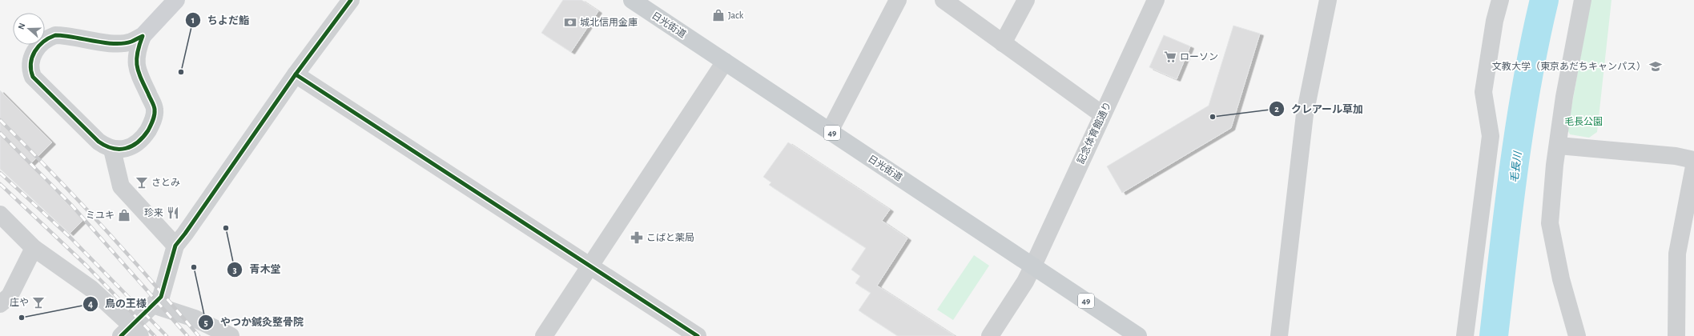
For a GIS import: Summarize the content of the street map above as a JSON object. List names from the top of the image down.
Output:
{
  "streets": {
    "main road": ["日光街道", "49"],
    "street": ["記念体育館通り"]
  },
  "crossings": [
    ["日光街道", "記念体育館通り"]
  ],
  "water": ["毛長川"],
  "parks": ["毛長公園"],
  "places": {
    "shop": ["Jack", "ミユキ"],
    "bank": ["城北信用金庫"],
    "supermarket": ["ローソン"],
    "school or university": ["文教大学（東京あだちキャンパス）"],
    "other": [
      "ちよだ鮨",
      "クレアール草加",
      "青木堂",
      "やつか鍼灸整骨院",
      "鳥の王様"
    ],
    "bar": ["さとみ", "庄や"],
    "restaurant": ["珍来"],
    "pharmacy": ["こばと薬局"]
  },
  "north": "left"
}
